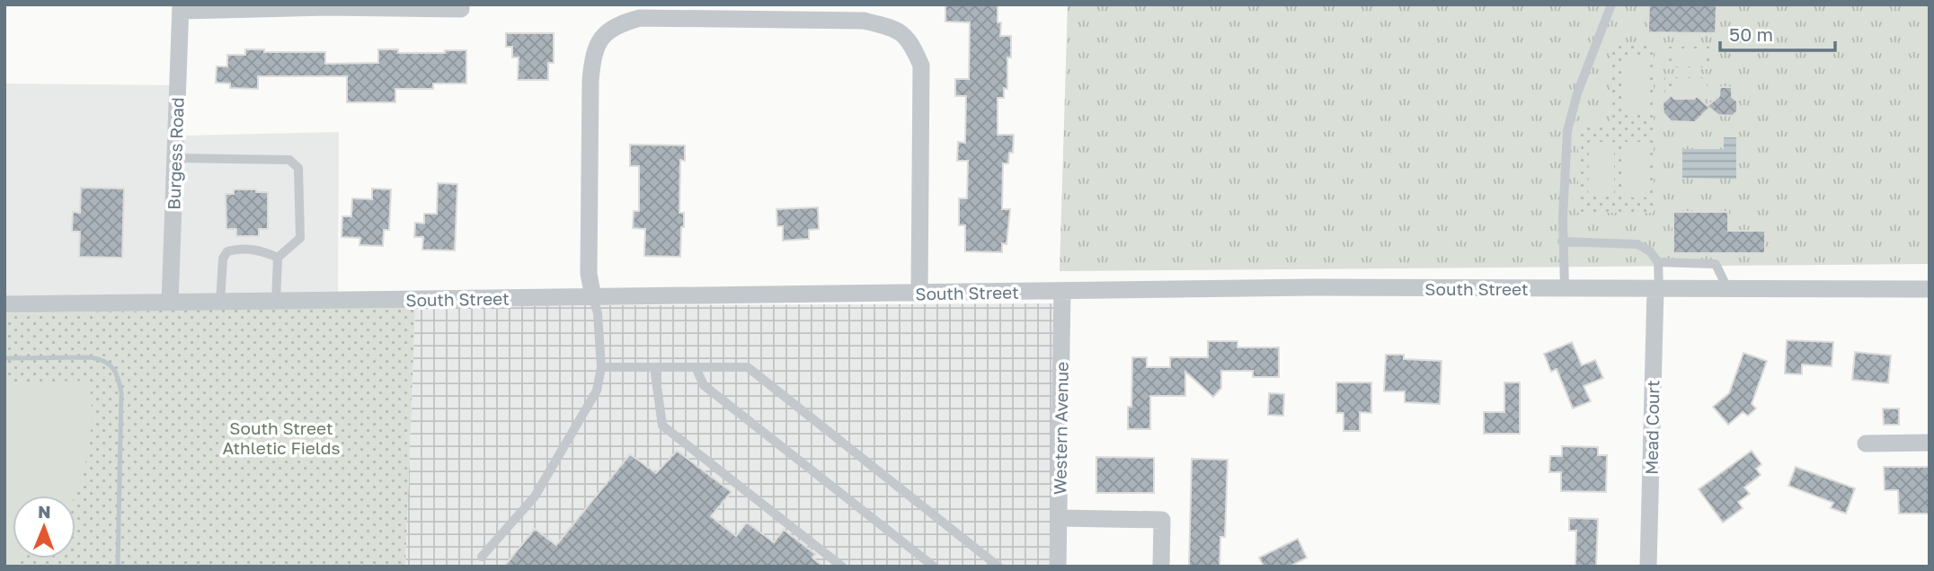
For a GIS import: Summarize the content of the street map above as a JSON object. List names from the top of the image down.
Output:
{
  "streets": {
    "street": [
      "Burgess Road",
      "South Street",
      "Mead Court",
      "Western Avenue"
    ]
  },
  "crossings": [
    ["Burgess Road", "South Street"],
    ["South Street", "Mead Court"],
    ["South Street", "Western Avenue"]
  ],
  "parks": ["South Street Athletic Fields"],
  "scale_bar": "50 m",
  "north": "top"
}
